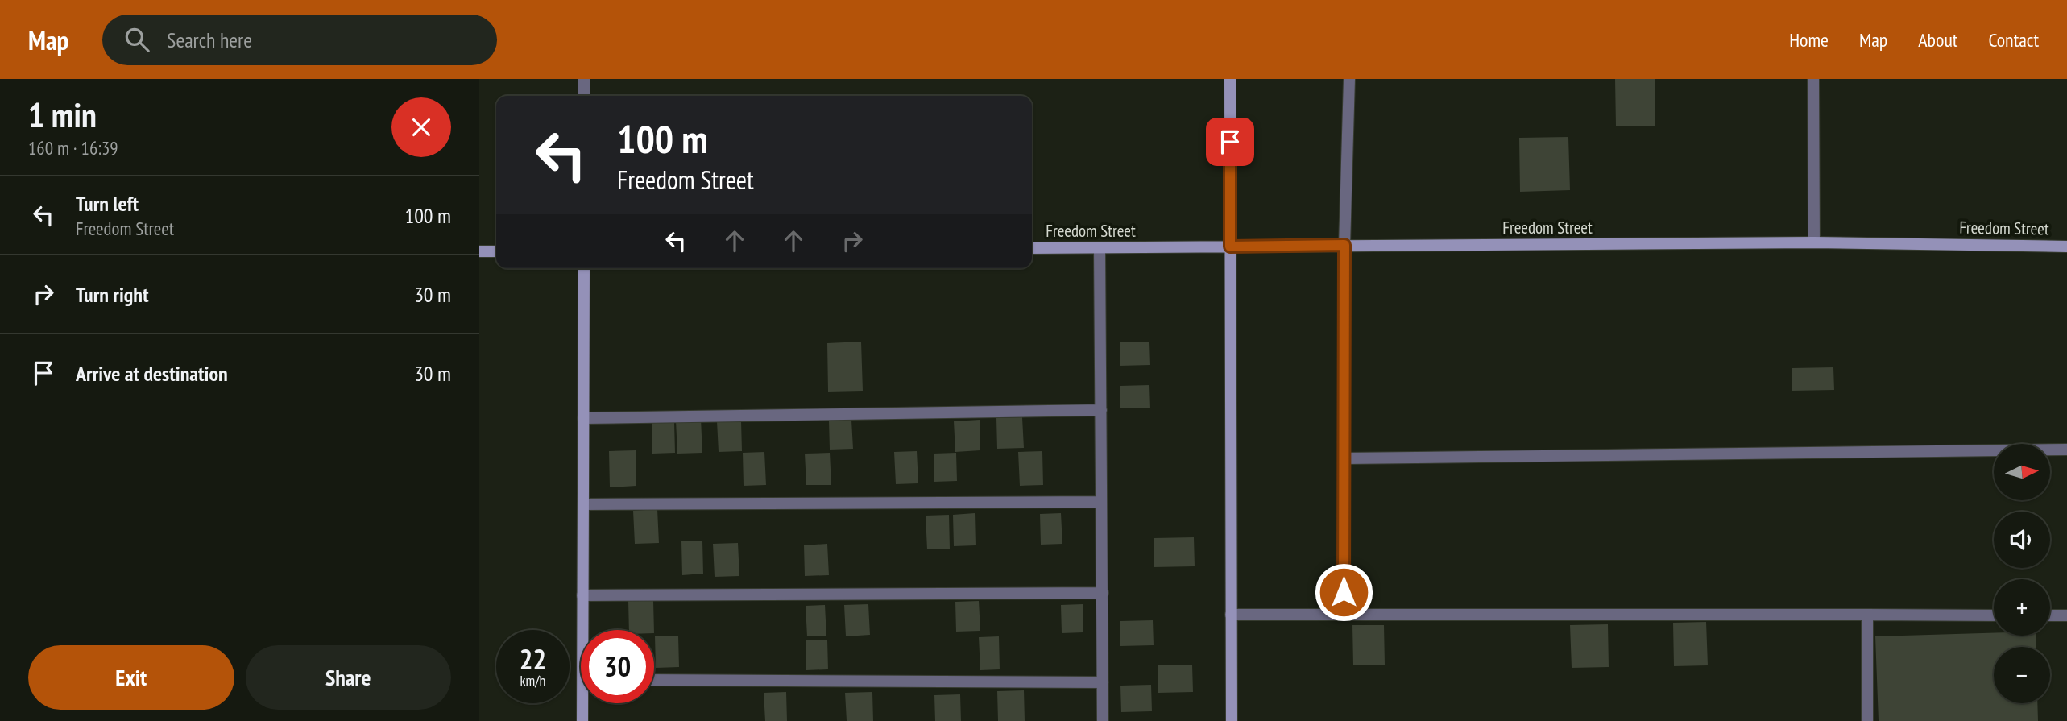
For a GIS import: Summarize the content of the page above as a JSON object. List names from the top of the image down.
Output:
{
  "streets": {
    "street": ["Freedom Street"]
  },
  "north": "right",
  "page": {
    "header": "Map",
    "search": "Search here",
    "nav": [
      "Home",
      "Map",
      "About",
      "Contact"
    ],
    "heading": ["1 min", "160 m · 16:39"],
    "turn": ["100 m", "Freedom Street"],
    "list": [
      {
        "name": "Turn left",
        "note": "Freedom Street",
        "value": "100 m"
      },
      {
        "name": "Turn right",
        "value": "30 m"
      },
      {
        "name": "Arrive at destination",
        "value": "30 m"
      }
    ],
    "map_buttons": ["+", "−"],
    "speed": "22 km/h",
    "limit": "30",
    "buttons": ["Exit", "Share"]
  }
}
